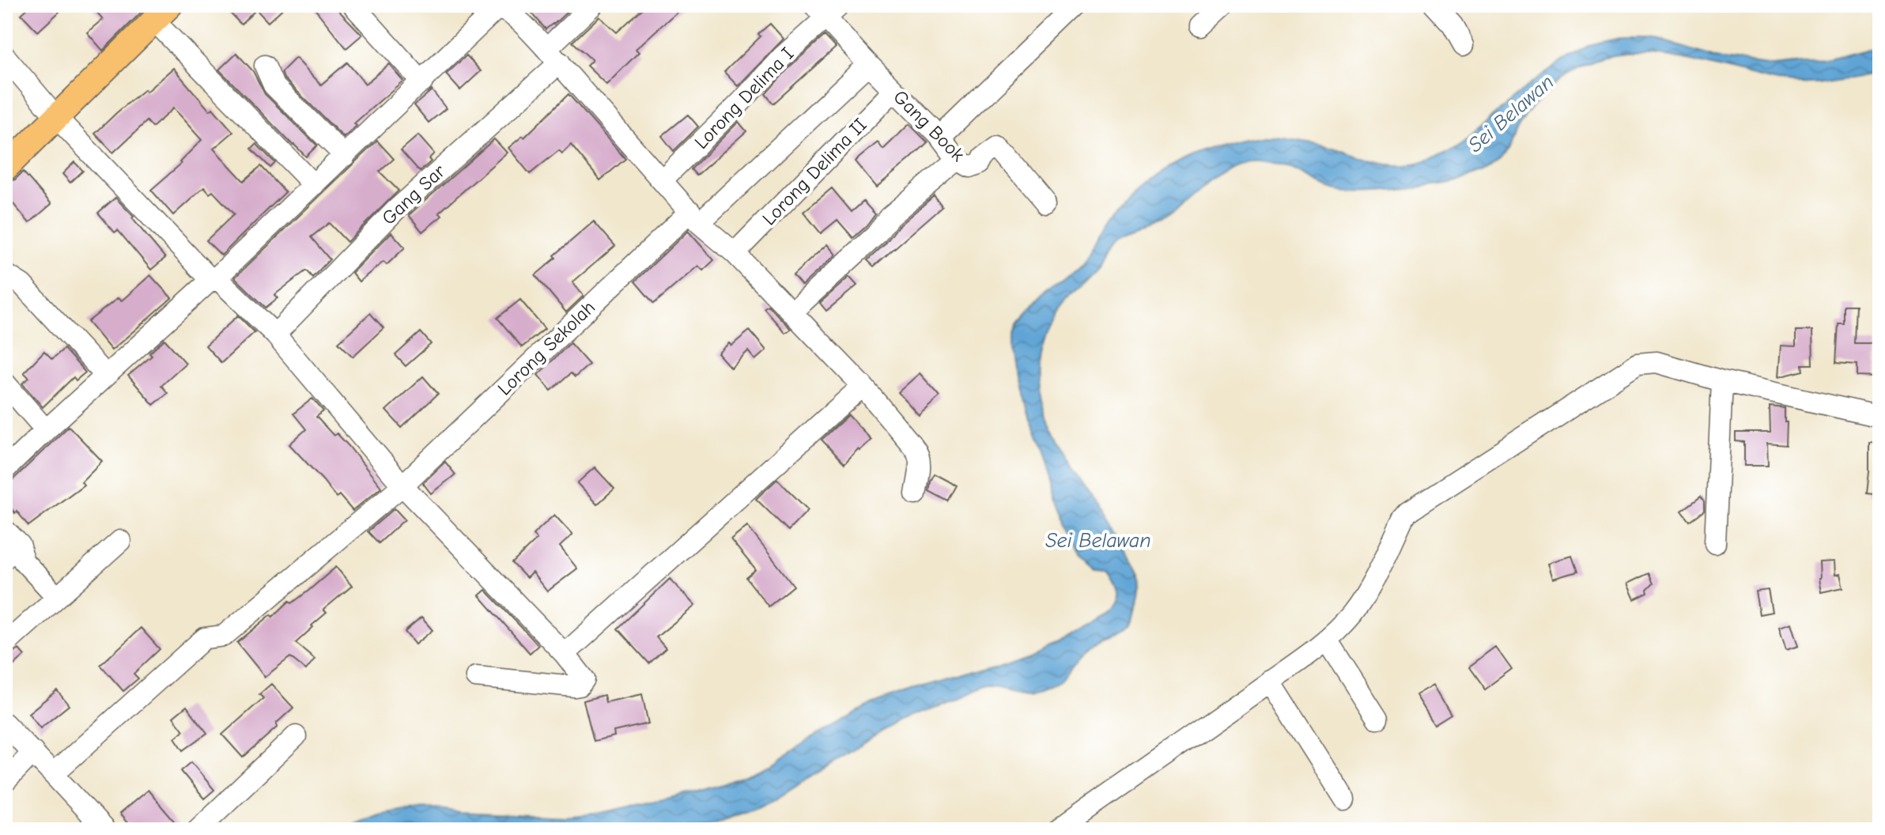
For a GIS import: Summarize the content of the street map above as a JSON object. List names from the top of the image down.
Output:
{
  "streets": {
    "street": [
      "Lorong Delima I",
      "Gang Book",
      "Lorong Delima II",
      "Gang Sar",
      "Lorong Sekolah"
    ]
  },
  "crossings": [
    ["Lorong Delima I", "Gang Book"],
    ["Gang Book", "Lorong Delima II"],
    ["Gang Book", "Lorong Sekolah"]
  ],
  "water": ["Sei Belawan"]
}
